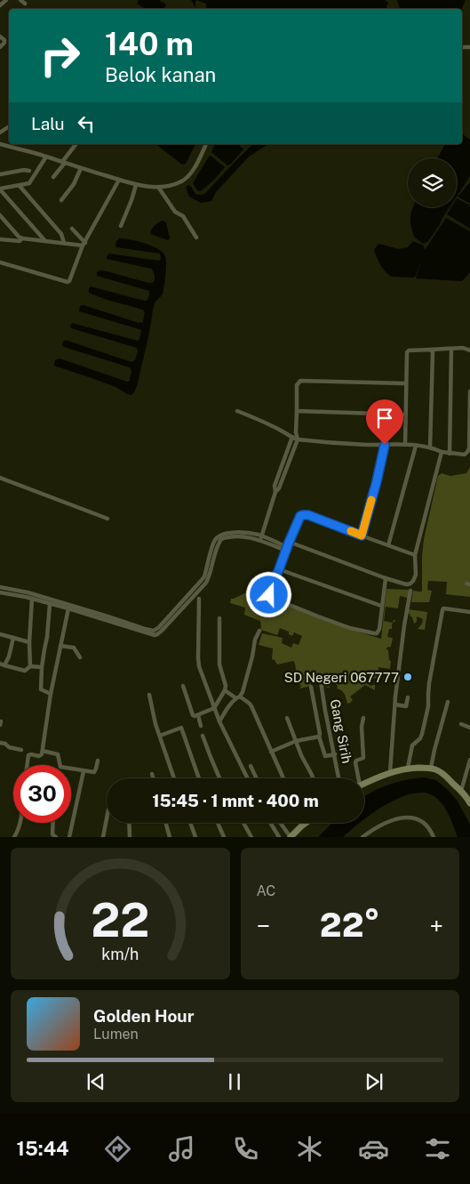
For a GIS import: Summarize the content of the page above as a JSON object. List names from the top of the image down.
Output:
{
  "streets": {
    "street": ["Gang Sirih"]
  },
  "places": ["SD Negeri 067777"],
  "page": {
    "turn": ["140 m", "Belok kanan"],
    "then": "Lalu",
    "limit": "30",
    "trip": "15:45 · 1 mnt · 400 m",
    "tile": "AC",
    "heat": ["−", "22°", "+"],
    "song": ["Golden Hour", "Lumen"],
    "tabs": "15:44",
    "gauge": ["22", "km/h"]
  }
}
